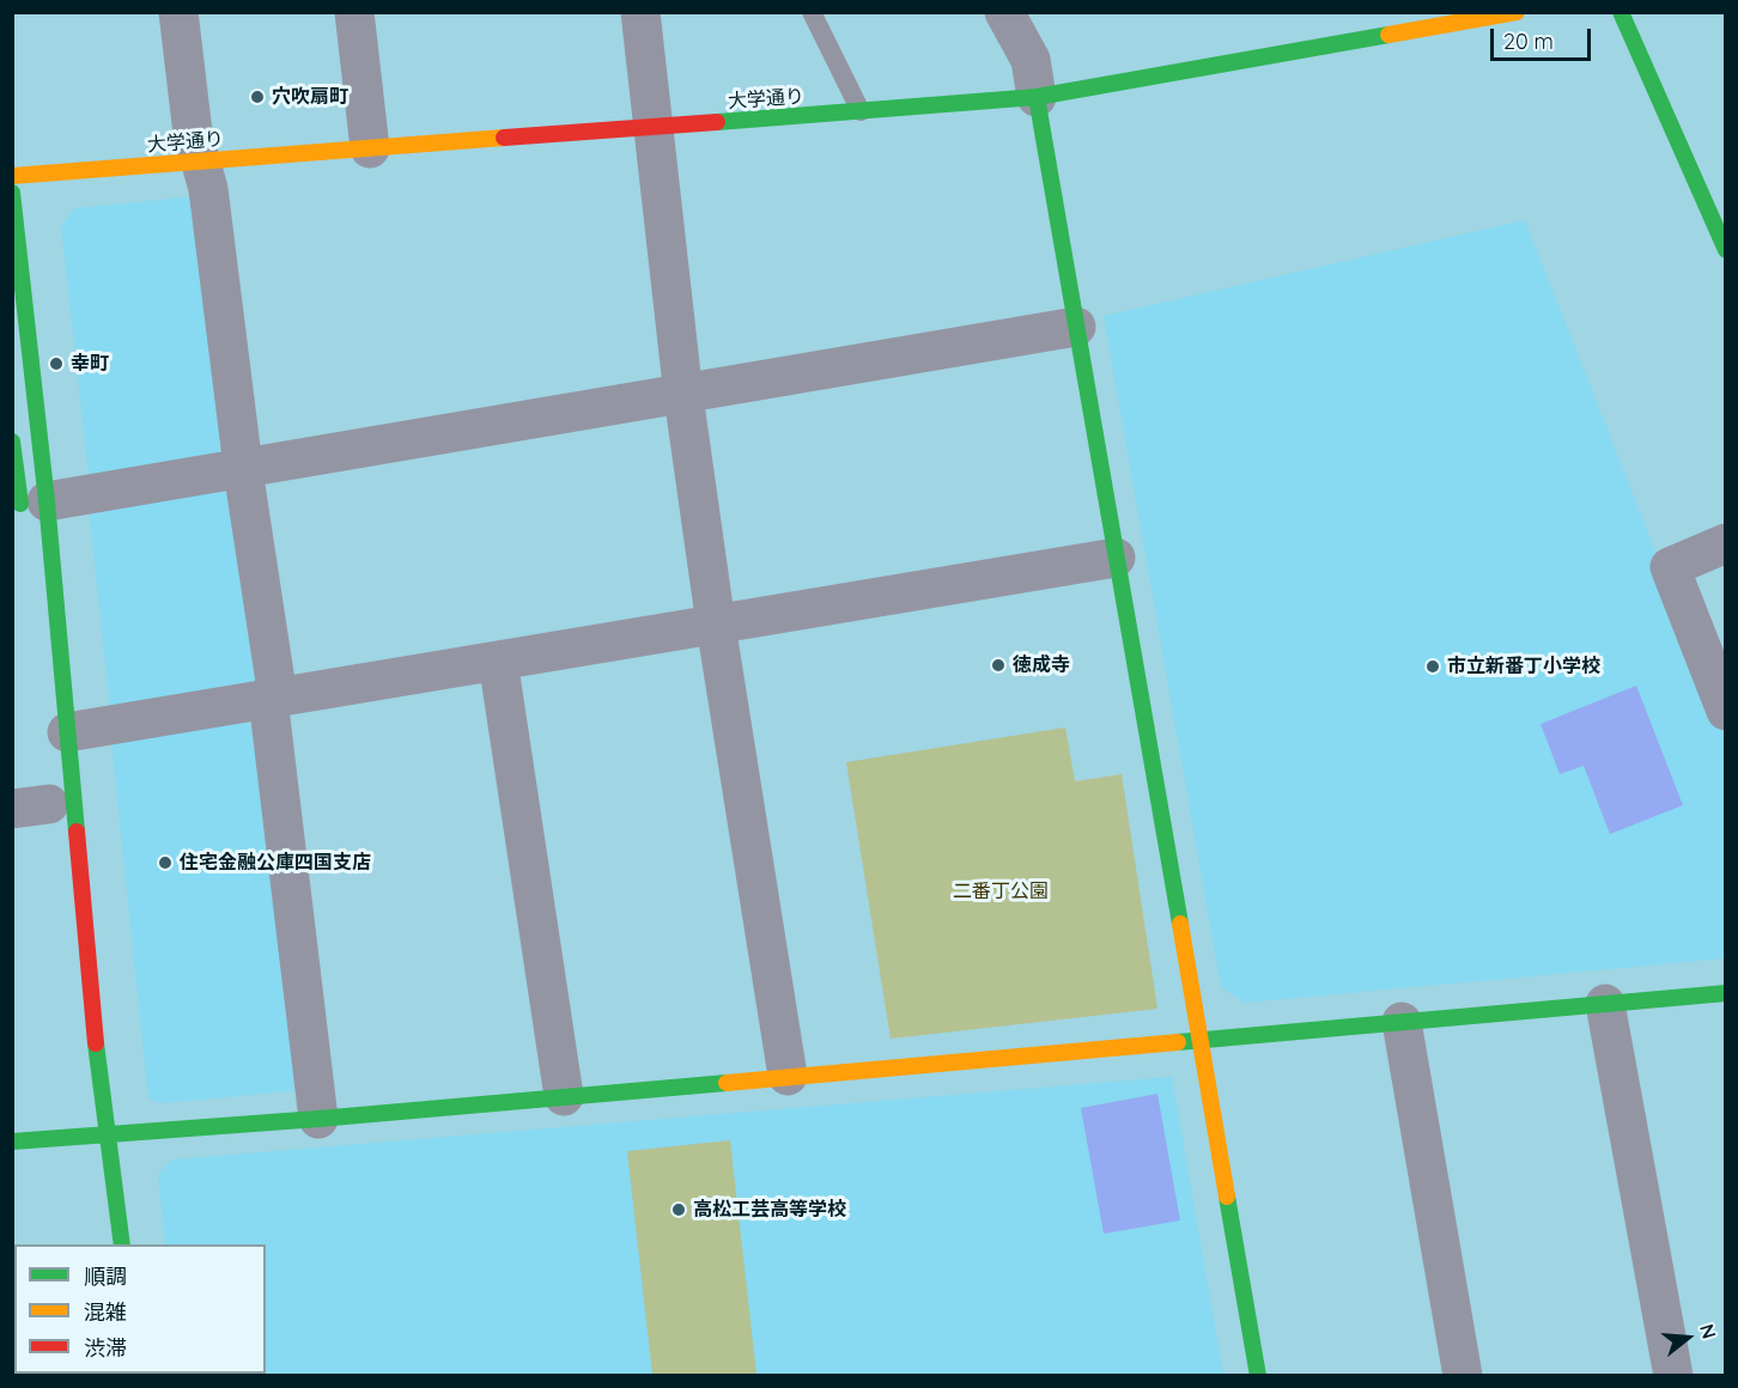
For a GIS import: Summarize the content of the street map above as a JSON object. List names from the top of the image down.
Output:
{
  "streets": {
    "street": ["大学通り"]
  },
  "parks": ["二番丁公園"],
  "places": [
    "穴吹扇町",
    "幸町",
    "徳成寺",
    "市立新番丁小学校",
    "住宅金融公庫四国支店",
    "高松工芸高等学校"
  ],
  "legend": ["順調", "混雑", "渋滞"],
  "scale_bar": "20 m",
  "north": "right"
}
